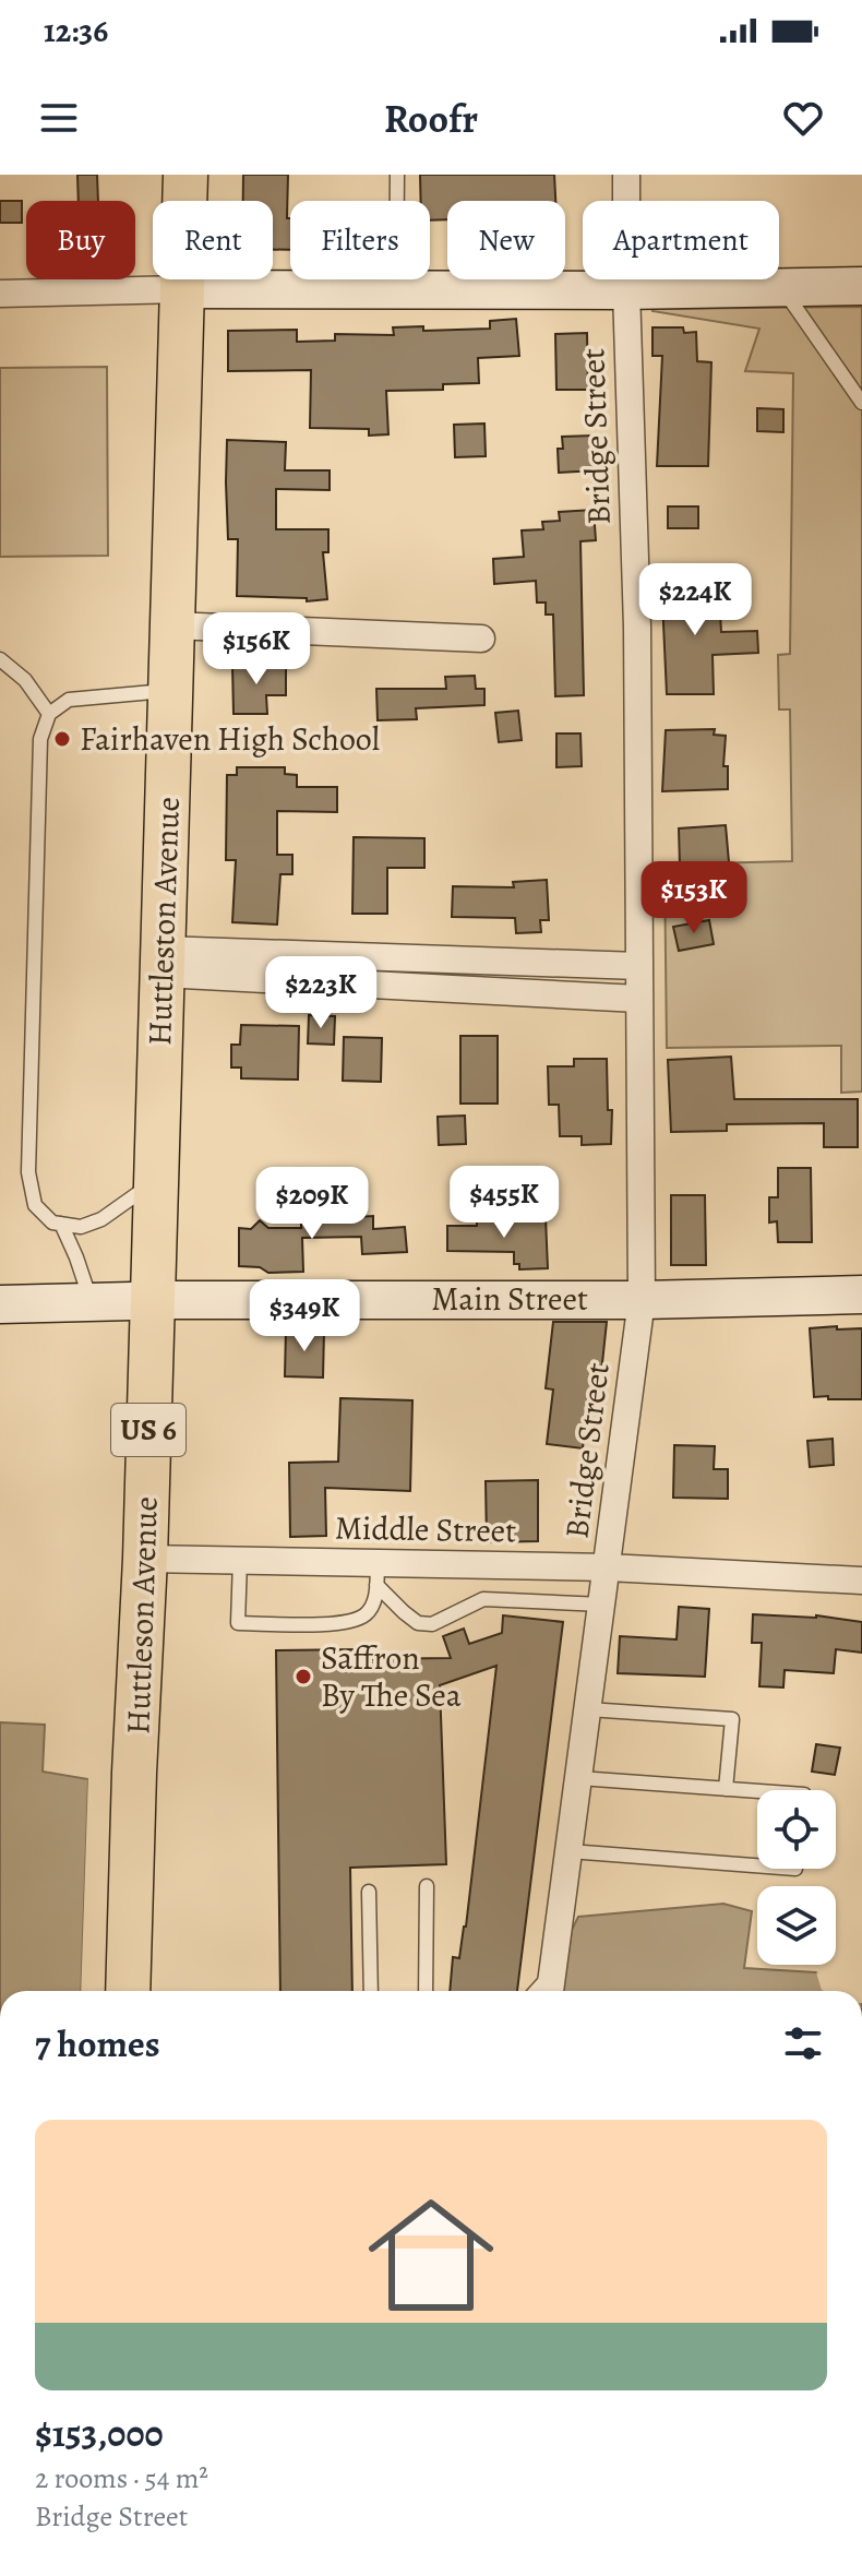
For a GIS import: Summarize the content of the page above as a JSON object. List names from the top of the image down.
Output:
{
  "streets": {
    "highway": ["Huttleston Avenue", "US 6", "Huttleson Avenue"],
    "main road": ["Main Street"],
    "street": ["Bridge Street", "Middle Street"]
  },
  "crossings": [
    ["Bridge Street", "Main Street"],
    ["Bridge Street", "Middle Street"],
    ["Huttleston Avenue", "Main Street"],
    ["Huttleston Avenue", "Huttleson Avenue"],
    ["Main Street", "Huttleson Avenue"],
    ["Middle Street", "Huttleson Avenue"]
  ],
  "places": ["Fairhaven High School", "Saffron By The Sea"],
  "page": {
    "status": "12:36",
    "header": "Roofr",
    "chip": [
      "Buy",
      "Rent",
      "Filters",
      "New",
      "Apartment"
    ],
    "price": [
      "$224K",
      "$156K",
      "$153K",
      "$223K",
      "$455K",
      "$209K",
      "$349K"
    ],
    "heading": "7 homes",
    "list": [
      {
        "name": "$153,000",
        "note": "2 rooms · 54 m² · Bridge Street"
      }
    ]
  }
}
